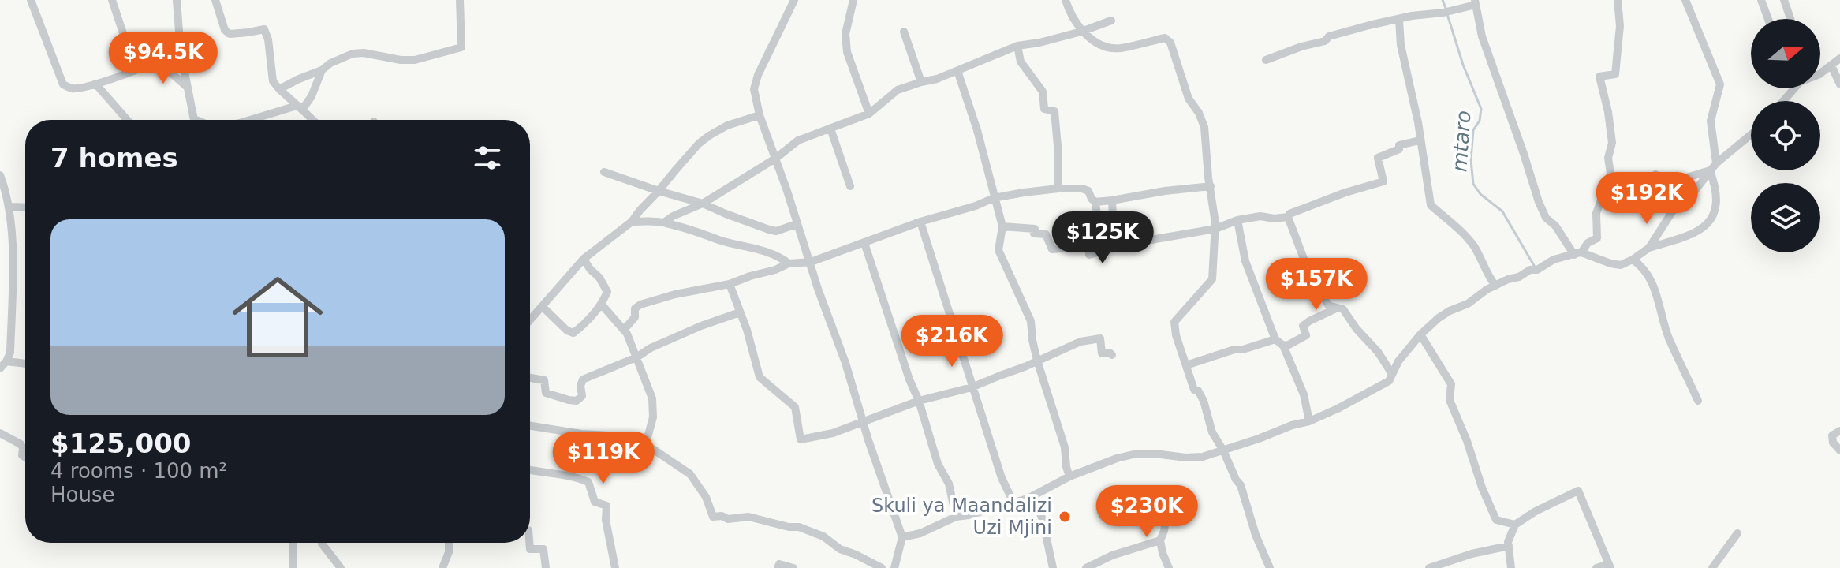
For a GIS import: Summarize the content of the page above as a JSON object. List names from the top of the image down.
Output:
{
  "water": ["mtaro"],
  "places": ["Skuli ya Maandalizi Uzi Mjini"],
  "north": "right",
  "page": {
    "price": [
      "$94.5K",
      "$192K",
      "$125K",
      "$157K",
      "$216K",
      "$119K",
      "$230K"
    ],
    "heading": "7 homes",
    "list": [
      {
        "name": "$125,000",
        "note": "4 rooms · 100 m² · House"
      }
    ]
  }
}
